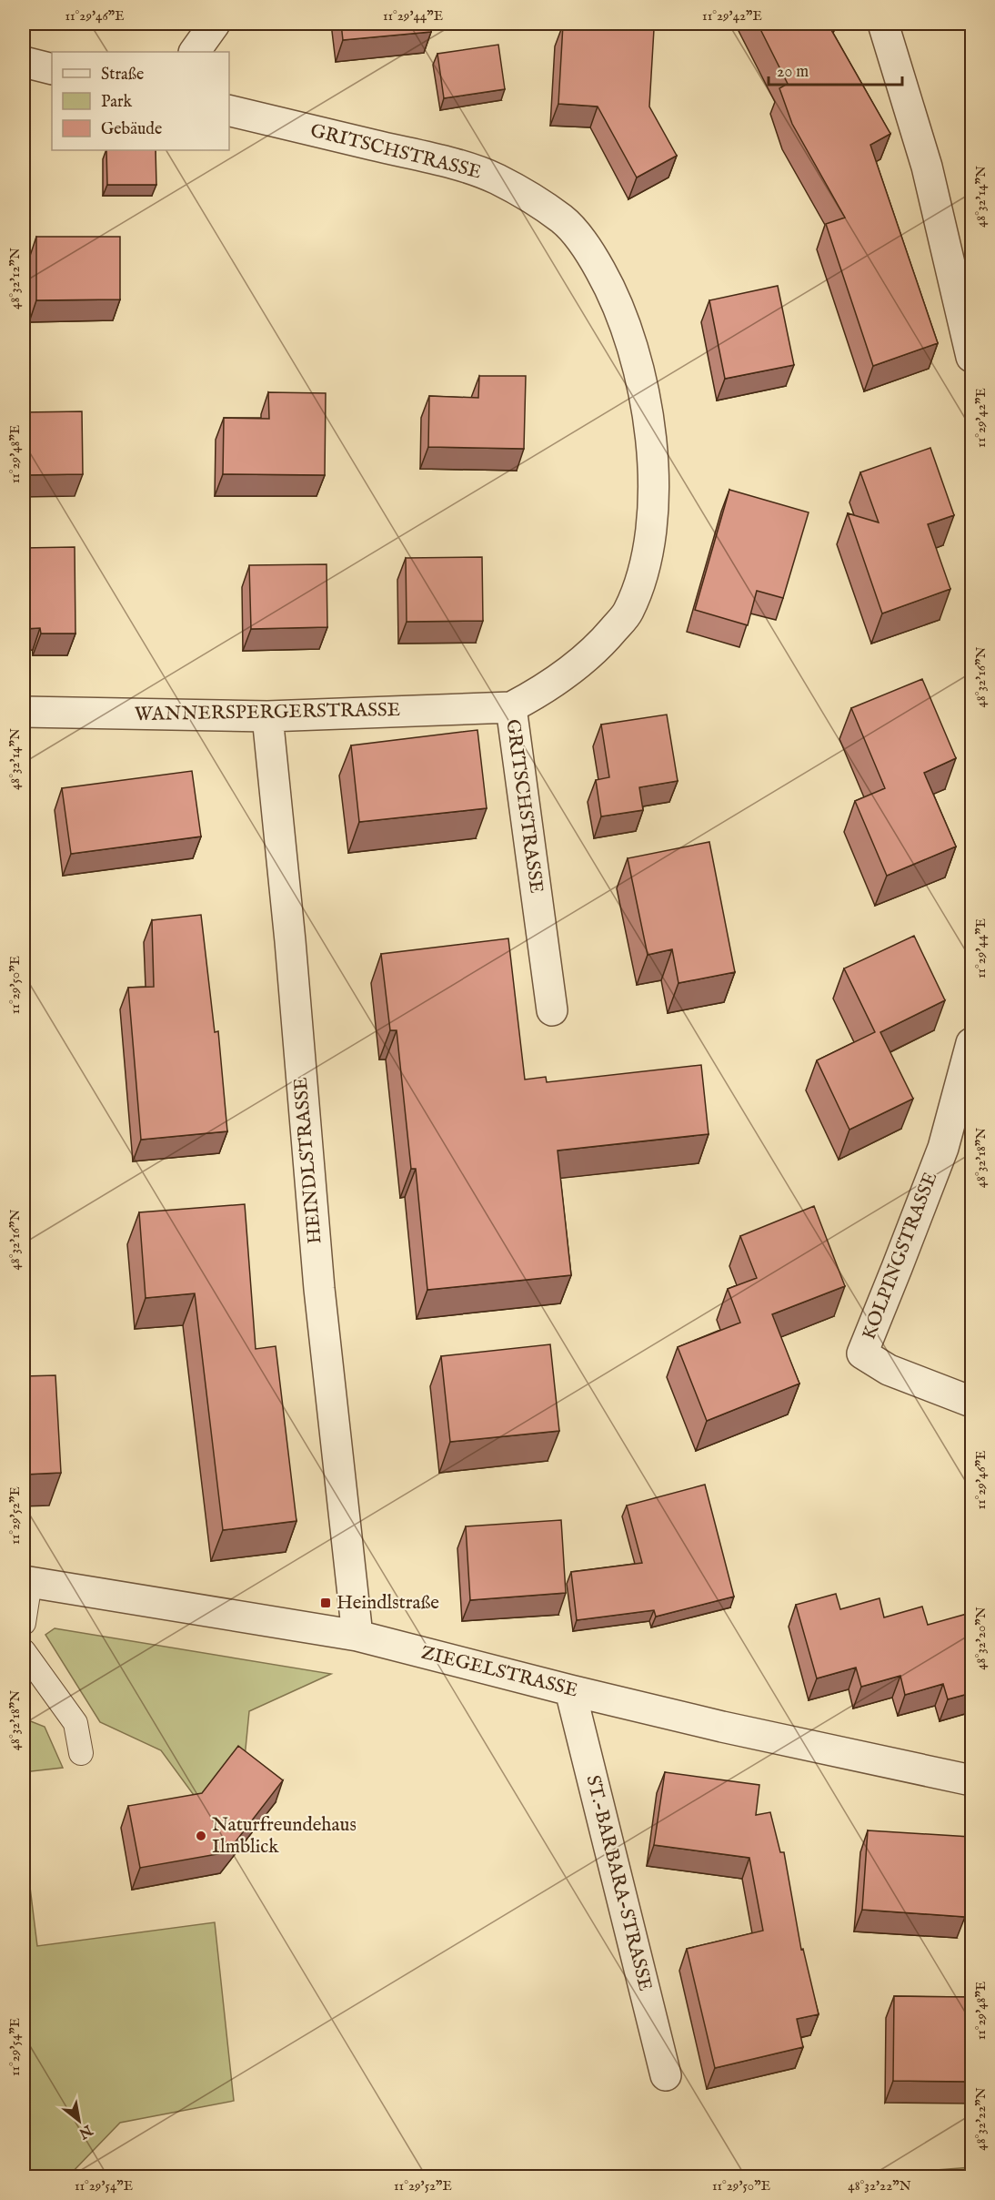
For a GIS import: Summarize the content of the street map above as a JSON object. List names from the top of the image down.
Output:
{
  "streets": {
    "street": [
      "GRITSCHSTRASSE",
      "WANNERSPERGERSTRASSE",
      "HEINDLSTRASSE",
      "KOLPINGSTRASSE",
      "ZIEGELSTRASSE",
      "ST.-BARBARA-STRASSE"
    ]
  },
  "crossings": [
    ["GRITSCHSTRASSE", "WANNERSPERGERSTRASSE"],
    ["WANNERSPERGERSTRASSE", "HEINDLSTRASSE"],
    ["HEINDLSTRASSE", "ZIEGELSTRASSE"],
    ["ZIEGELSTRASSE", "ST.-BARBARA-STRASSE"]
  ],
  "places": {
    "transit": ["Heindlstraße"],
    "other": ["Naturfreundehaus Ilmblick"]
  },
  "legend": ["Straße", "Park", "Gebäude"],
  "scale_bar": "20 m",
  "north": "bottom right",
  "coordinates": [
    "11°29'46\"E",
    "11°29'44\"E",
    "11°29'42\"E",
    "48°32'14\"N",
    "48°32'12\"N",
    "11°29'48\"E",
    "48°32'16\"N",
    "11°29'50\"E",
    "48°32'18\"N",
    "11°29'52\"E",
    "48°32'20\"N",
    "11°29'54\"E",
    "48°32'22\"N"
  ]
}
